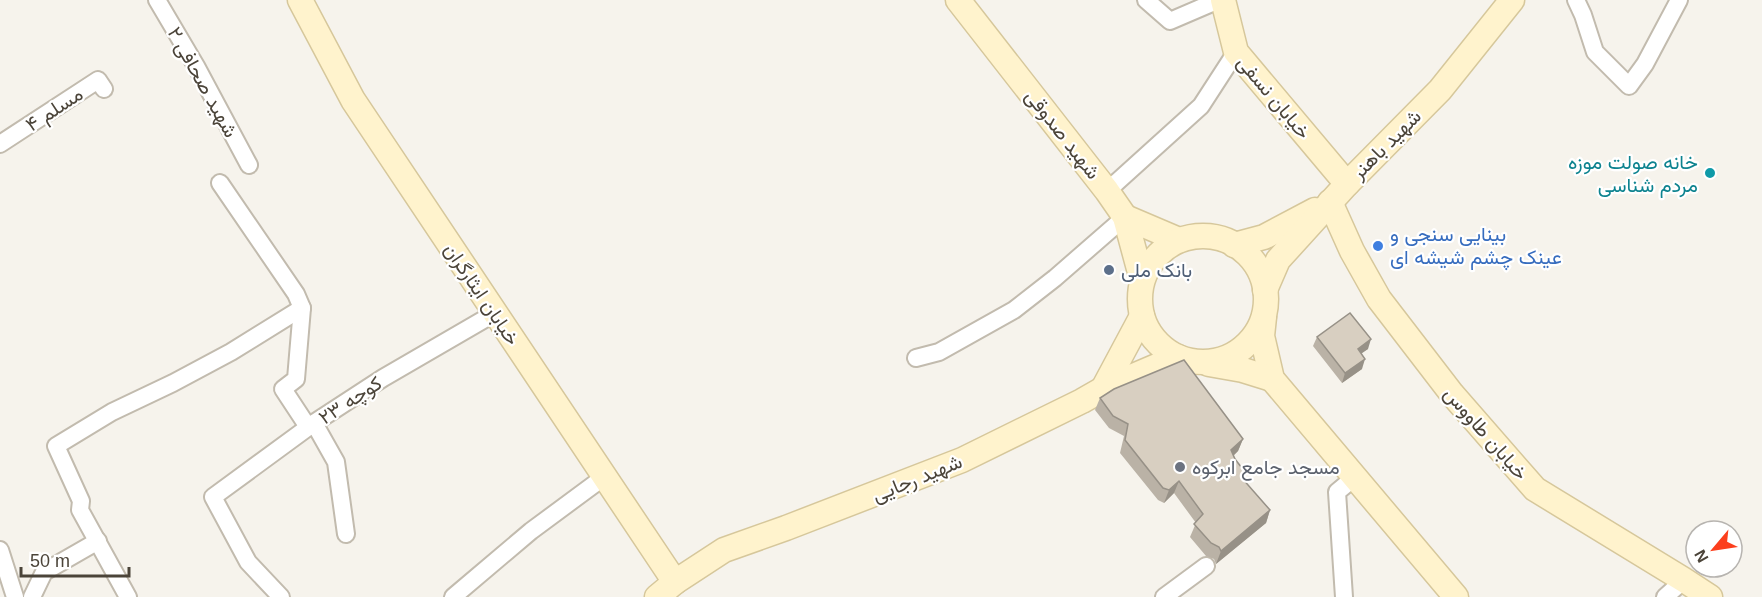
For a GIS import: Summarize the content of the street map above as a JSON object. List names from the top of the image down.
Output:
{
  "streets": {
    "street": [
      "شهید صحافی ۲",
      "خیابان نسفی",
      "مسلم ۴",
      "شهید صدوقی",
      "شهید باهنر",
      "خیابان ایثارگران",
      "کوچه ۲۳",
      "خیابان طاووس",
      "شهید رجایی"
    ]
  },
  "crossings": [
    ["خیابان نسفی", "شهید باهنر"],
    ["شهید صدوقی", "شهید باهنر"],
    ["شهید صدوقی", "شهید رجایی"],
    ["شهید باهنر", "خیابان طاووس"],
    ["شهید باهنر", "شهید رجایی"],
    ["خیابان ایثارگران", "کوچه ۲۳"],
    ["خیابان ایثارگران", "شهید رجایی"]
  ],
  "places": [
    "خانه صولت موزه مردم شناسی",
    "بینایی سنجی و عینک چشم شیشه ای",
    "بانک ملی",
    "مسجد جامع ابرکوه"
  ],
  "scale_bar": "50 m",
  "north": "bottom left"
}
